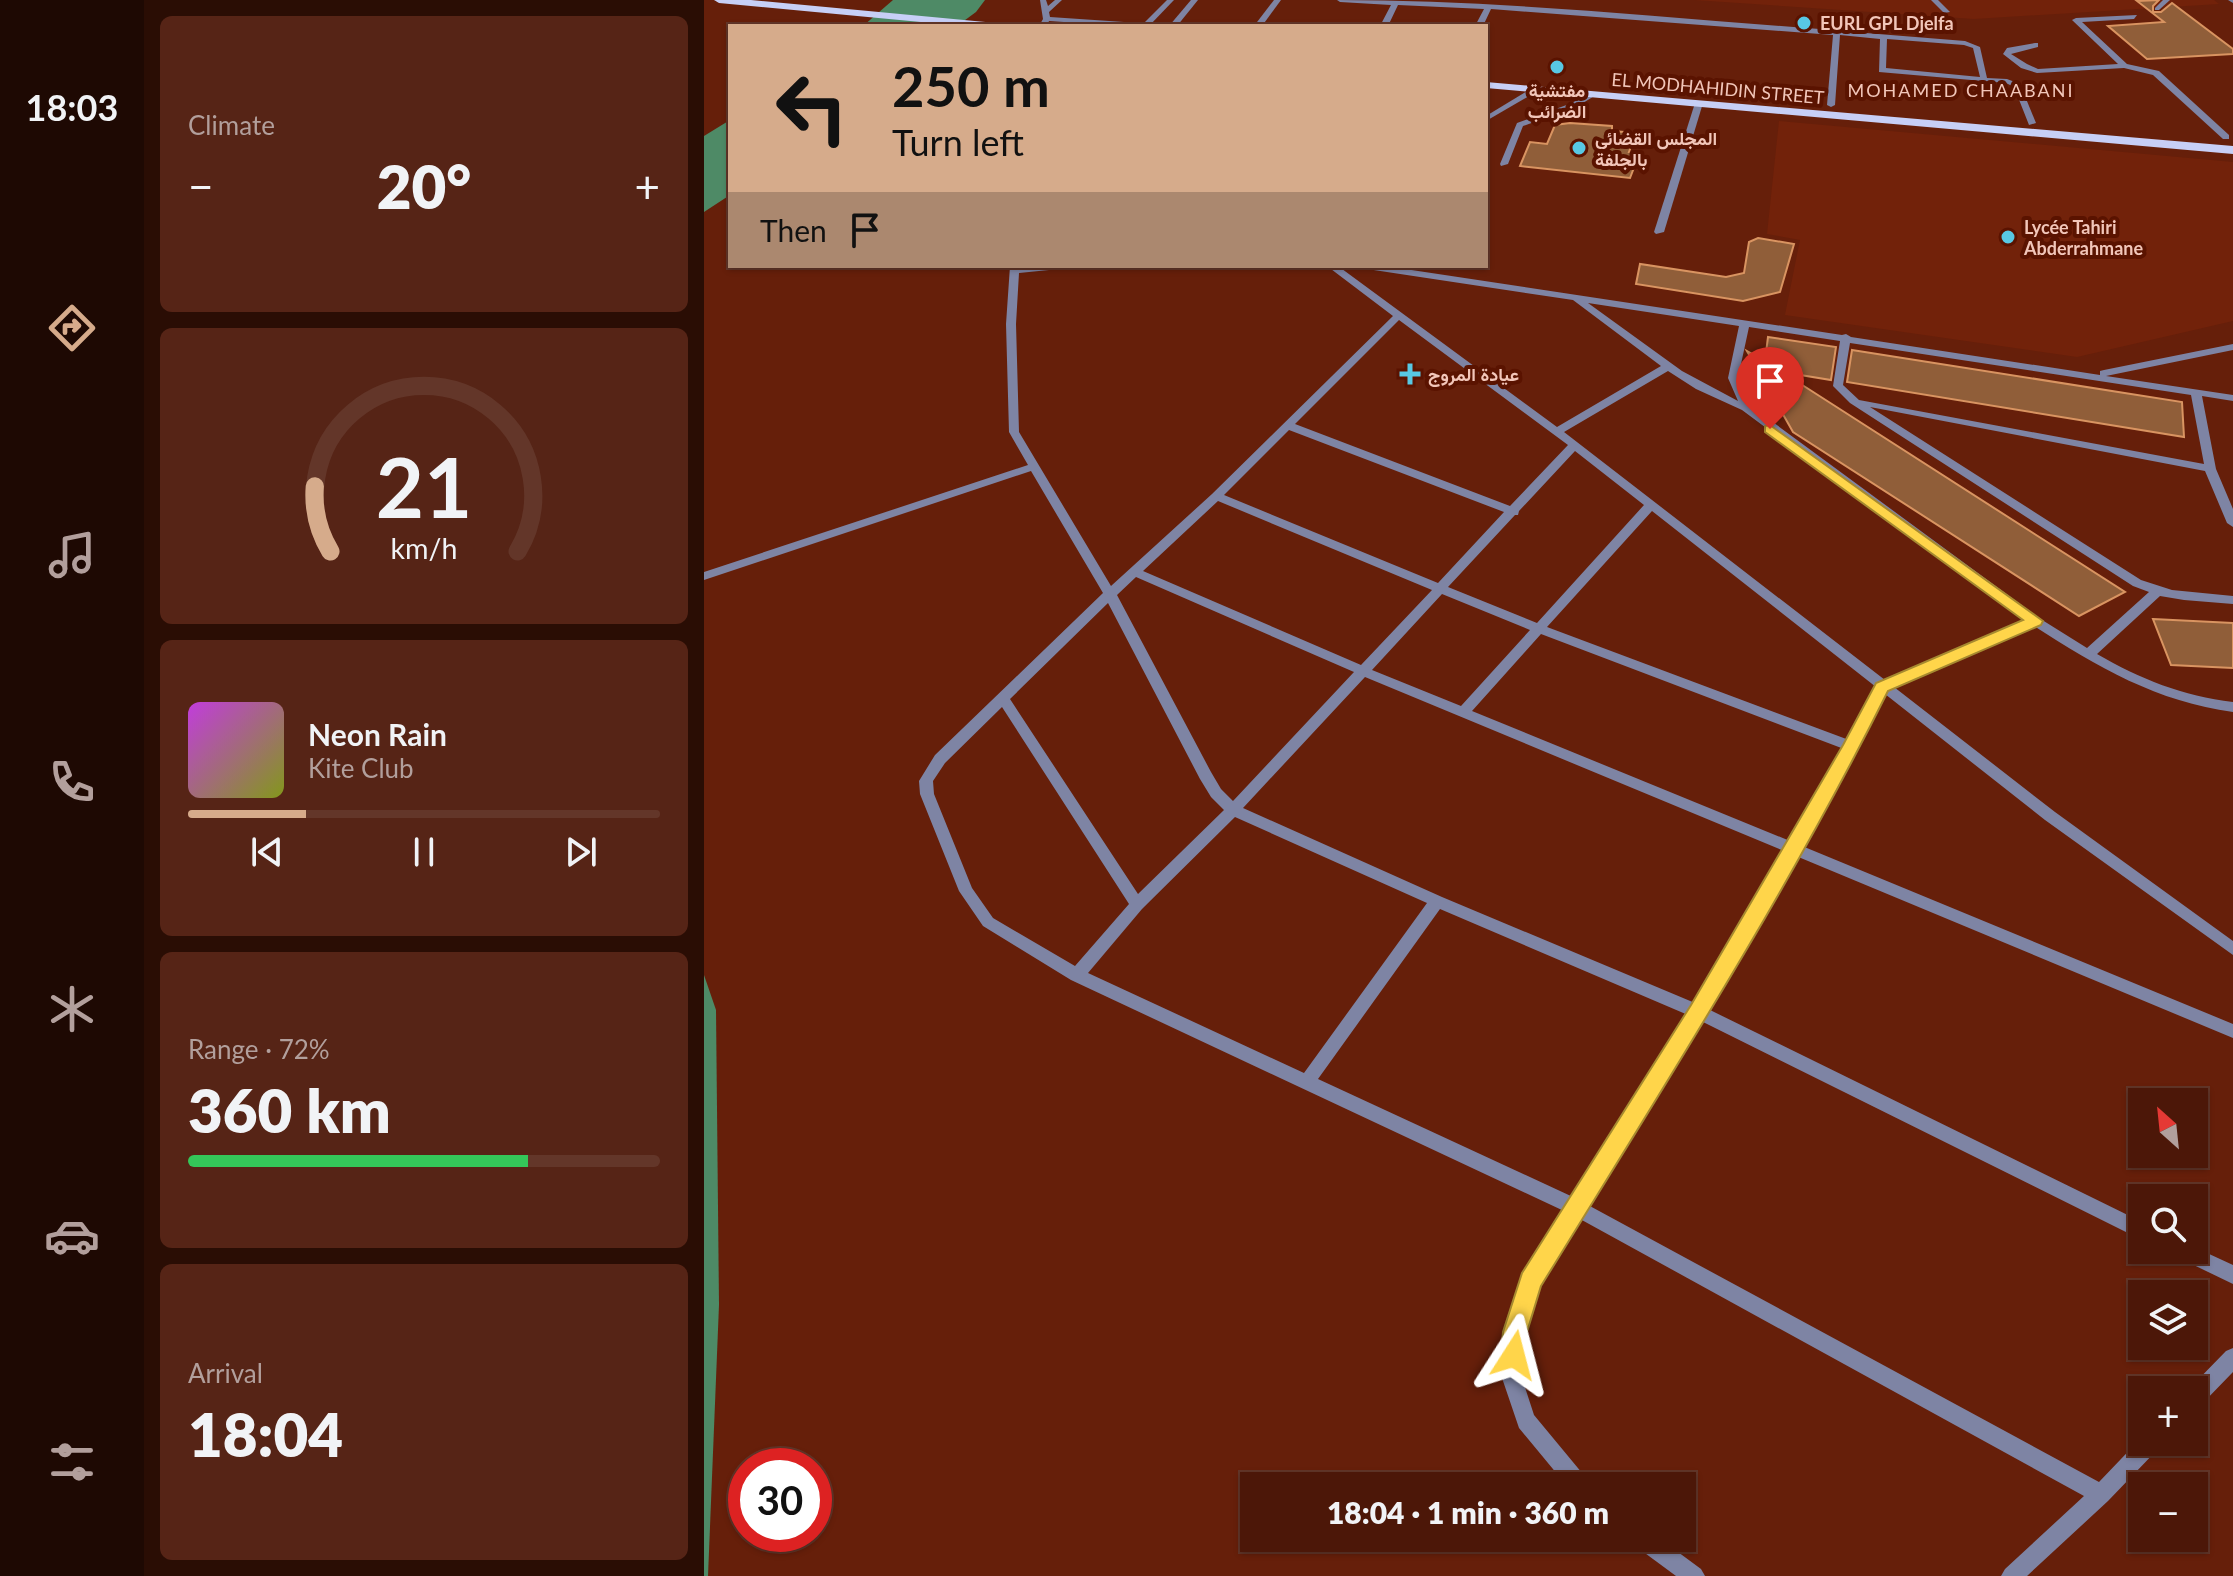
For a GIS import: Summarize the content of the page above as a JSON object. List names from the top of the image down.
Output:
{
  "streets": {
    "main road": ["EL MODHAHIDIN STREET"]
  },
  "districts": ["MOHAMED CHAABANI"],
  "places": {
    "other": [
      "EURL GPL Djelfa",
      "مفتشية الضرائب",
      "المجلس القضائي بالجلفة",
      "Lycée Tahiri Abderrahmane"
    ],
    "health": ["عيادة المروج"]
  },
  "north": "top left",
  "page": {
    "tabs": "18:03",
    "tile": [
      "Climate",
      ["Range · 72%", "360 km"],
      ["Arrival", "18:04"]
    ],
    "turn": ["250 m", "Turn left"],
    "heat": ["−", "20°", "+"],
    "then": "Then",
    "song": ["Neon Rain", "Kite Club"],
    "map_buttons": ["+", "−"],
    "limit": "30",
    "trip": "18:04 · 1 min · 360 m",
    "gauge": ["21", "km/h"]
  }
}
